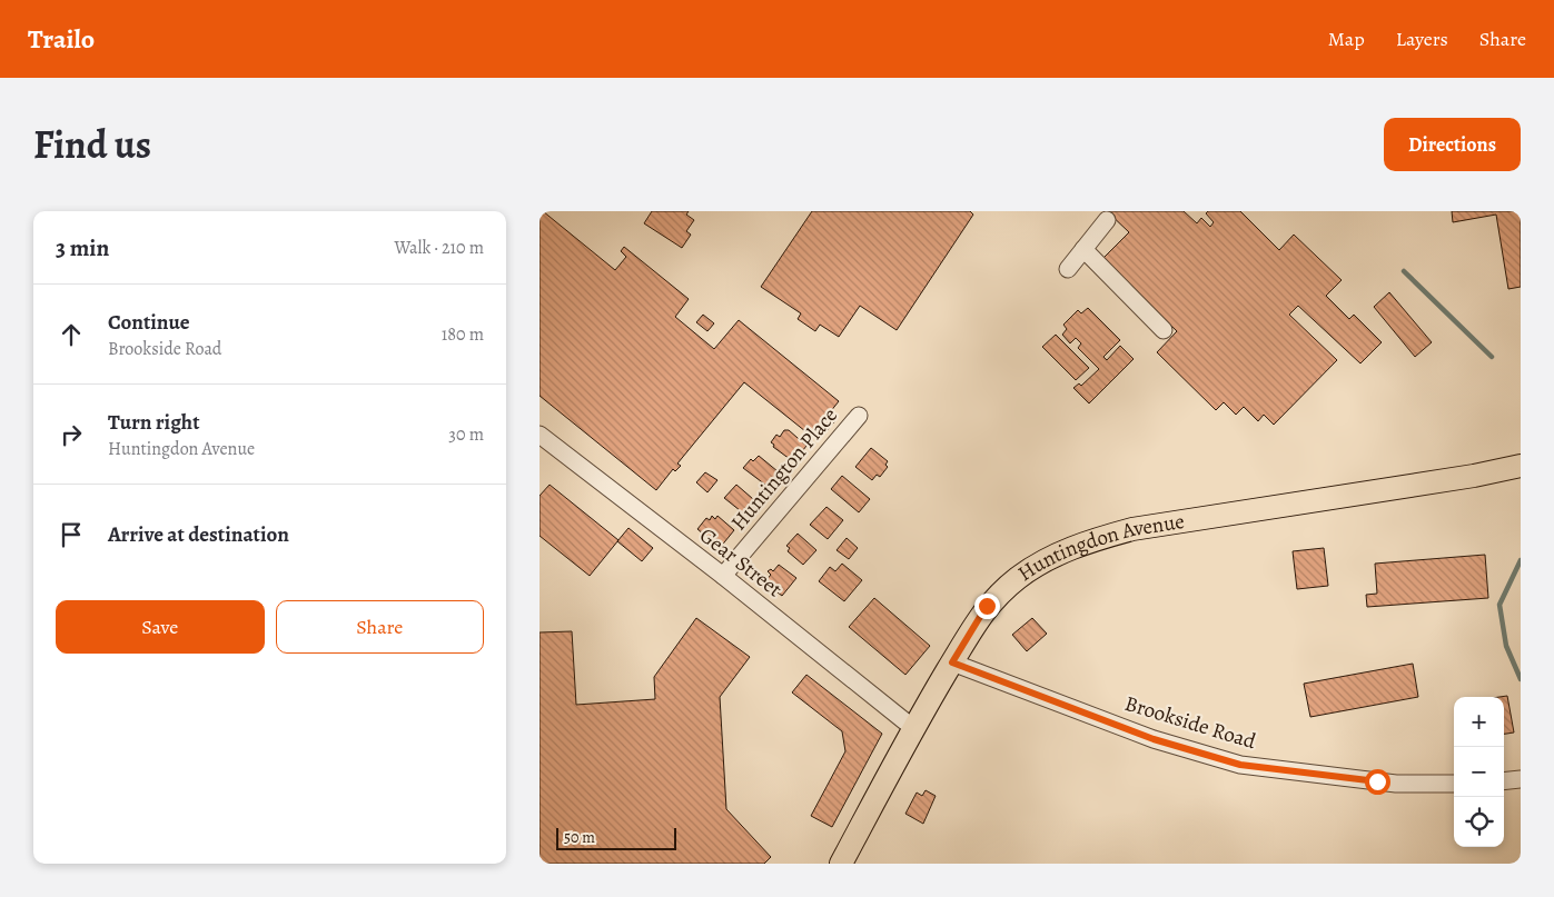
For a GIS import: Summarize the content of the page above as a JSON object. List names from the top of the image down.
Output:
{
  "streets": {
    "main road": ["Huntingdon Avenue"],
    "street": ["Huntington Place", "Gear Street", "Brookside Road"]
  },
  "crossings": [
    ["Huntington Place", "Gear Street"],
    ["Huntingdon Avenue", "Gear Street"],
    ["Huntingdon Avenue", "Brookside Road"]
  ],
  "scale_bar": "50 m",
  "page": {
    "header": "Trailo",
    "nav": ["Map", "Layers", "Share"],
    "title": "Find us",
    "buttons": [
      "Directions",
      ["Save", "Share"]
    ],
    "heading": ["3 min", "Walk · 210 m"],
    "list": [
      ["Continue", "Brookside Road", "180 m"],
      ["Turn right", "Huntingdon Avenue", "30 m"],
      "Arrive at destination"
    ],
    "map_buttons": ["+", "−"],
    "scale": "50 m"
  }
}
